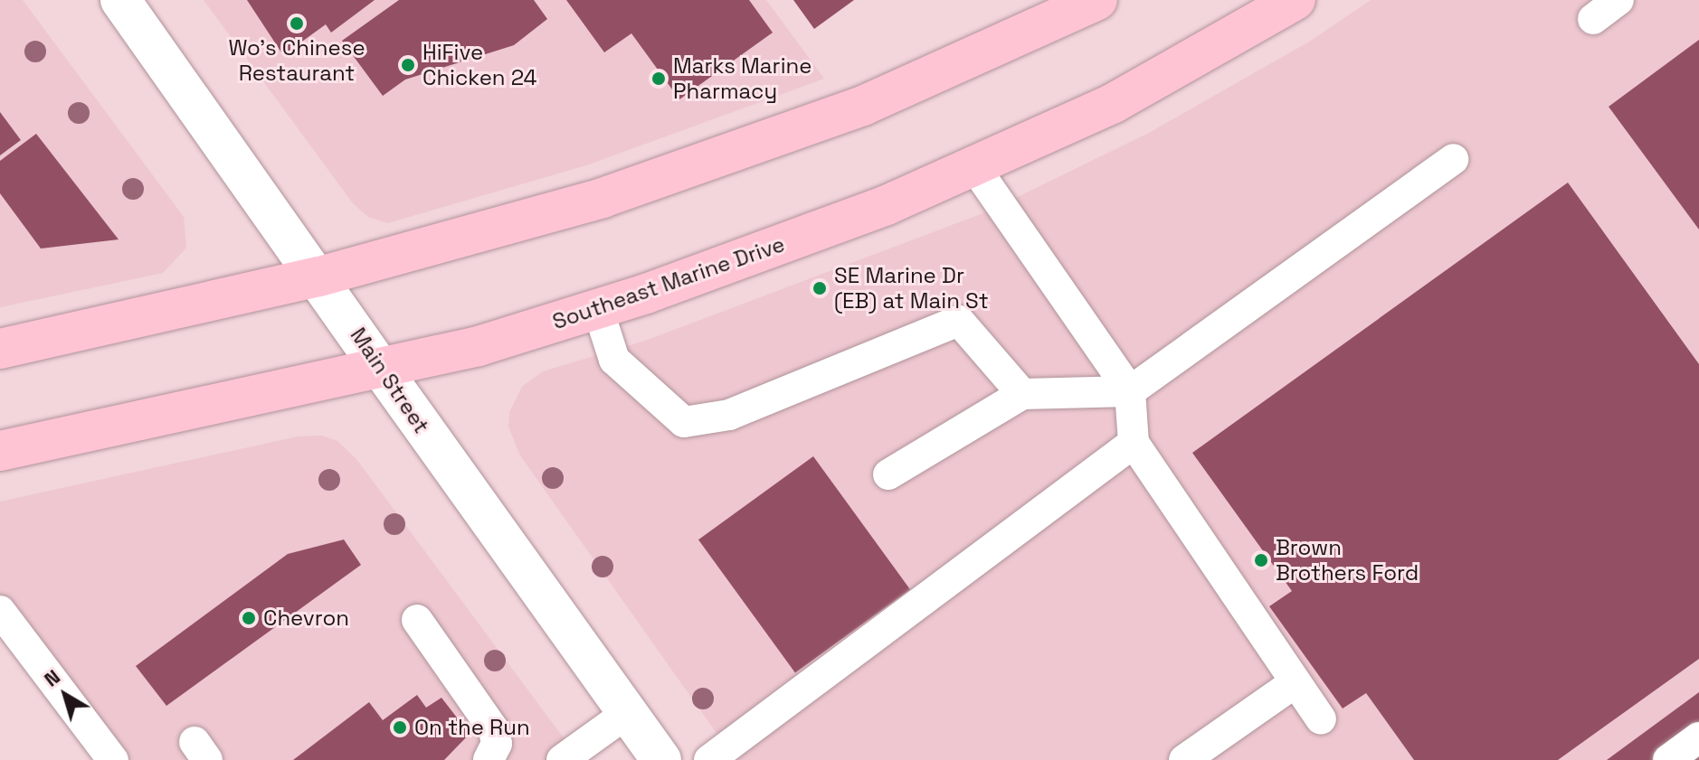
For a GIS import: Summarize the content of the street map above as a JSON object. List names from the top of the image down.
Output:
{
  "streets": {
    "main road": ["Southeast Marine Drive"],
    "street": ["Main Street"]
  },
  "crossings": [
    ["Southeast Marine Drive", "Main Street"]
  ],
  "places": [
    "Wo's Chinese Restaurant",
    "HiFive Chicken 24",
    "Marks Marine Pharmacy",
    "SE Marine Dr (EB) at Main St",
    "Brown Brothers Ford",
    "Chevron",
    "On the Run"
  ],
  "north": "top left"
}
